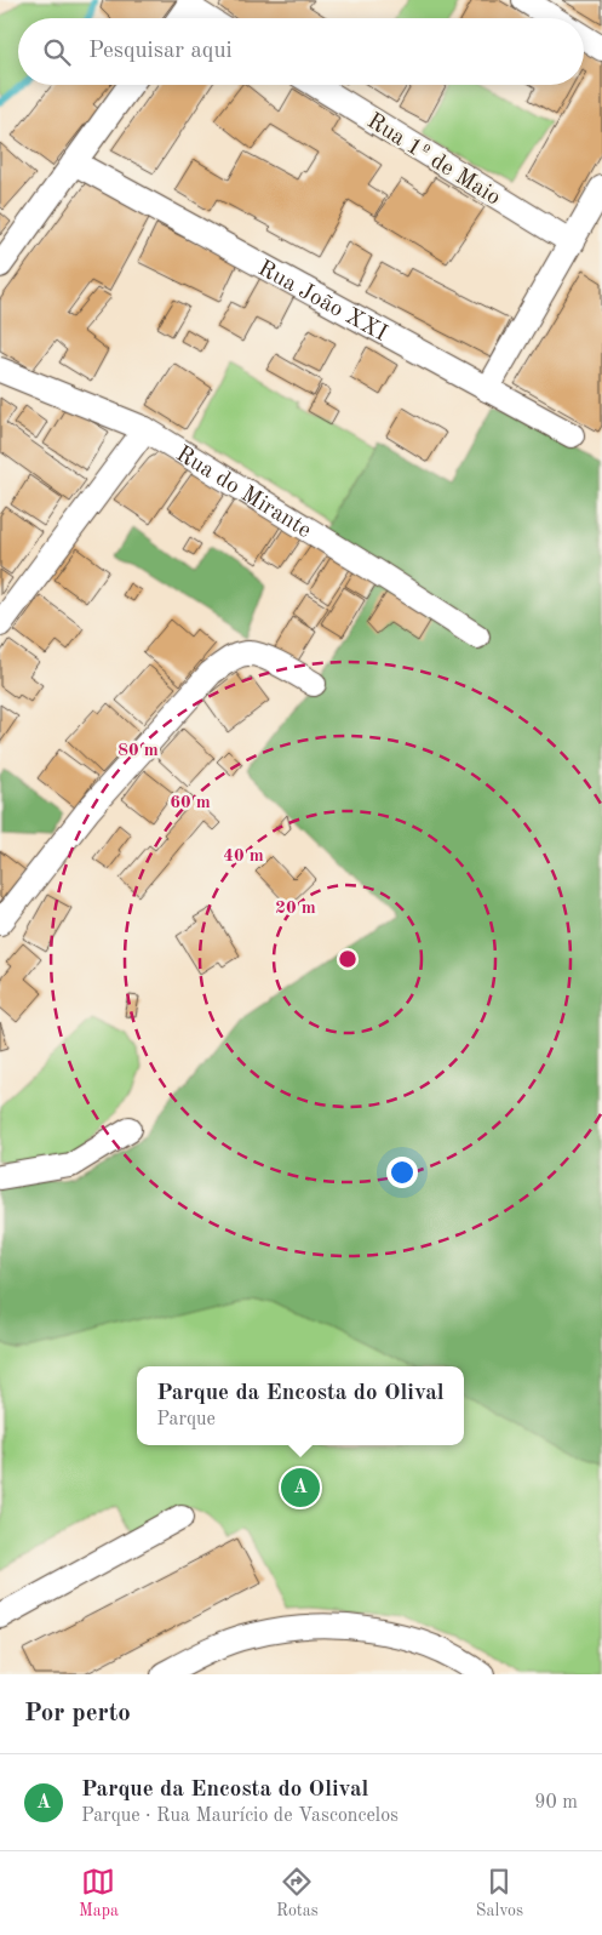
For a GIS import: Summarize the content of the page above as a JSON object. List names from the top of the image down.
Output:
{
  "streets": {
    "street": ["Rua 1º de Maio", "Rua João XXI", "Rua do Mirante"]
  },
  "page": {
    "search": "Pesquisar aqui",
    "popup": ["Parque da Encosta do Olival", "Parque"],
    "pins": "A",
    "heading": "Por perto",
    "list": [
      {
        "mark": "A",
        "name": "Parque da Encosta do Olival",
        "note": "Parque · Rua Maurício de Vasconcelos",
        "value": "90 m"
      }
    ],
    "nav": ["Mapa", "Rotas", "Salvos"]
  },
  "rings": [
    "80 m",
    "60 m",
    "40 m",
    "20 m"
  ]
}
